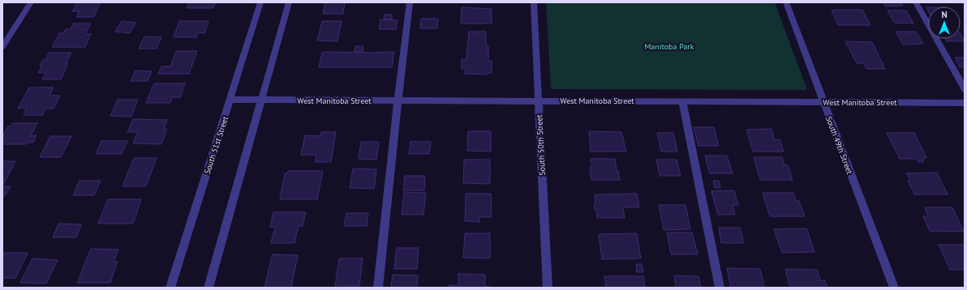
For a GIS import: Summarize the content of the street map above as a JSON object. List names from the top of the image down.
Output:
{
  "streets": {
    "street": [
      "West Manitoba Street",
      "South 51st Street",
      "South 50th Street",
      "South 49th Street"
    ]
  },
  "crossings": [
    ["West Manitoba Street", "South 51st Street"],
    ["West Manitoba Street", "South 50th Street"],
    ["West Manitoba Street", "South 49th Street"]
  ],
  "parks": ["Manitoba Park"],
  "north": "top"
}
